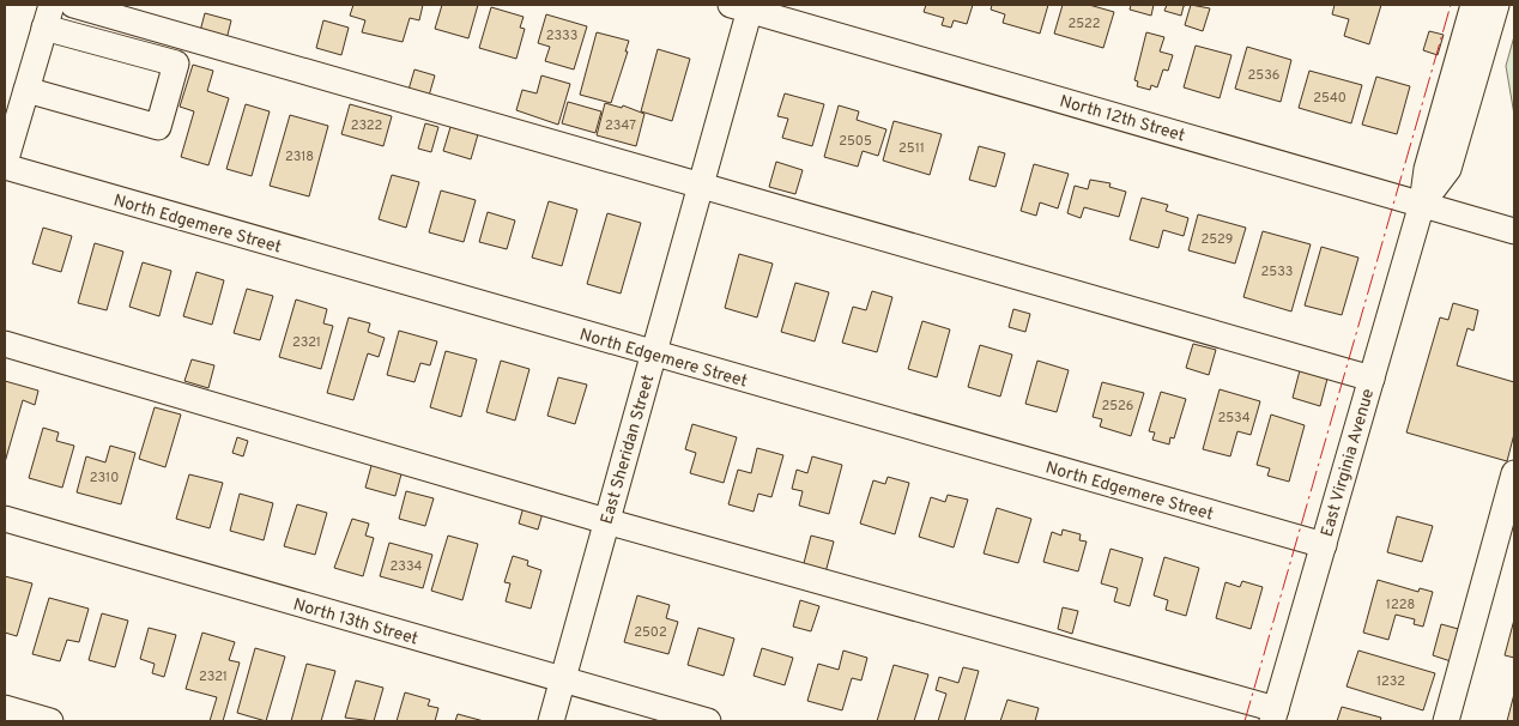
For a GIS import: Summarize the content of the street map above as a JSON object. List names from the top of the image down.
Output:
{
  "streets": {
    "street": [
      "North 12th Street",
      "North Edgemere Street",
      "East Sheridan Street",
      "East Virginia Avenue",
      "North 13th Street"
    ]
  },
  "crossings": [
    ["North 12th Street", "East Sheridan Street"],
    ["North 12th Street", "East Virginia Avenue"],
    ["North Edgemere Street", "East Sheridan Street"],
    ["North Edgemere Street", "East Virginia Avenue"],
    ["East Sheridan Street", "North 13th Street"]
  ],
  "house_numbers": [
    "2522",
    "2333",
    "2536",
    "2540",
    "2322",
    "2347",
    "2505",
    "2511",
    "2318",
    "2529",
    "2533",
    "2321",
    "2526",
    "2534",
    "2310",
    "2334",
    "1228",
    "2502",
    "2321",
    "1232"
  ]
}
